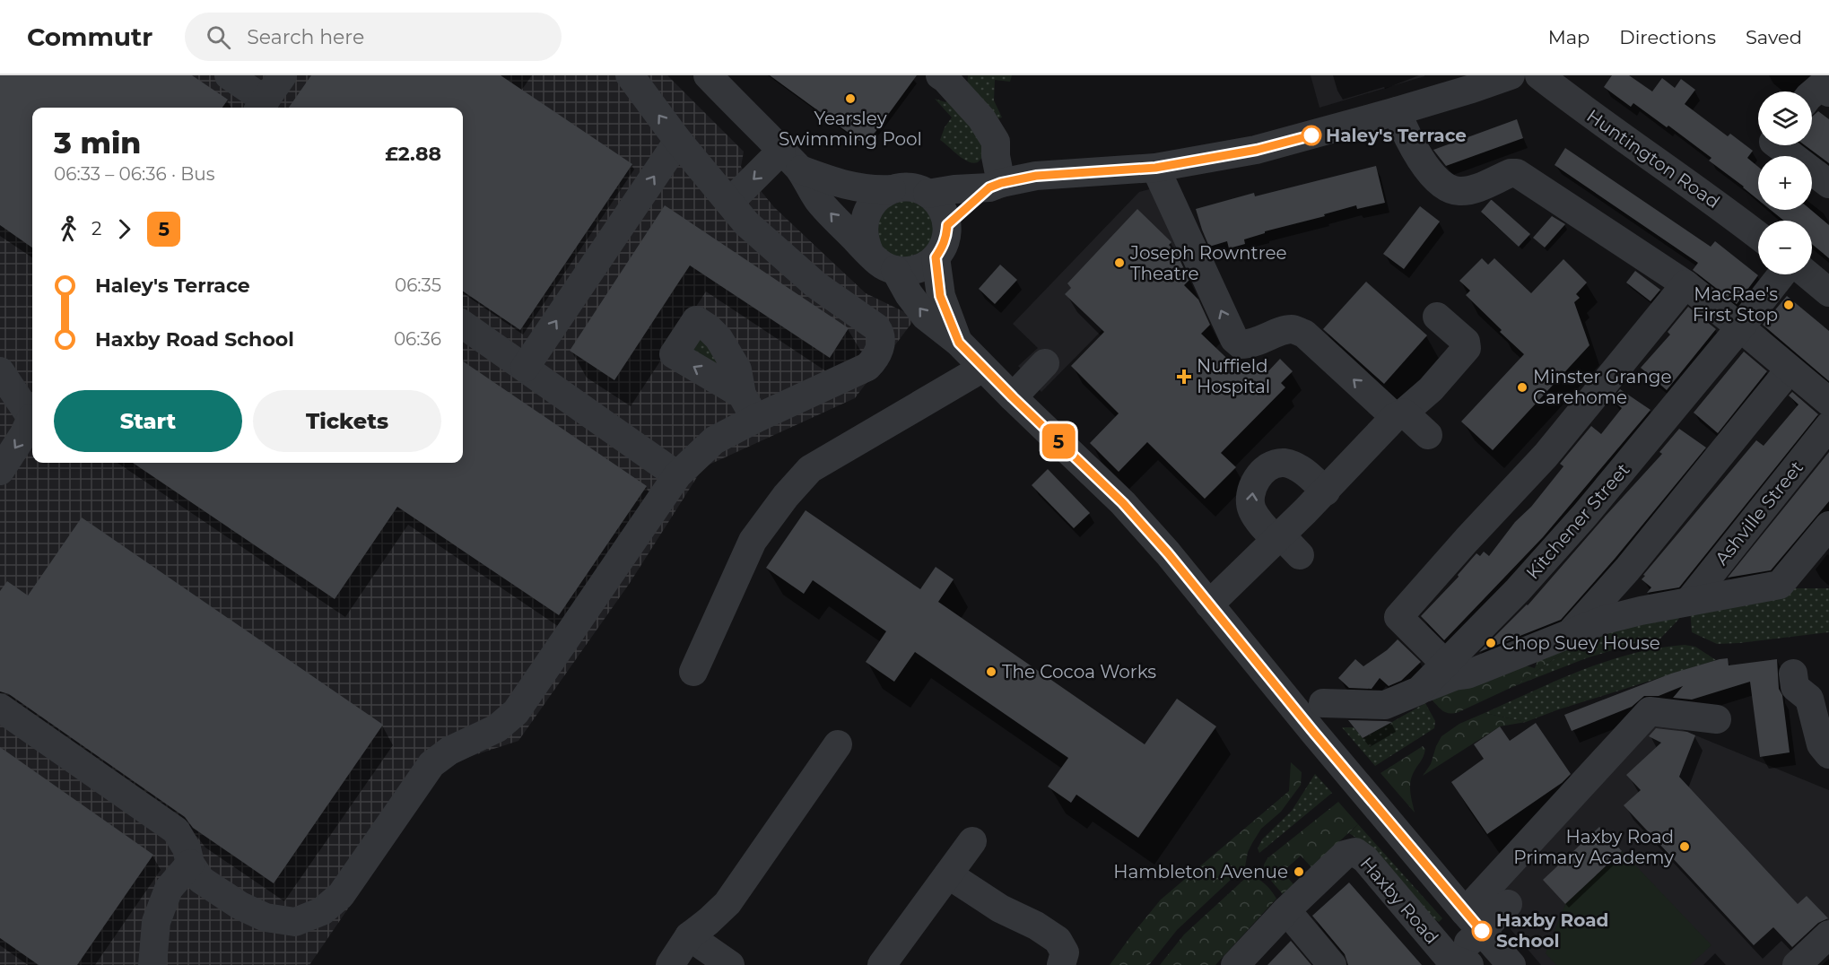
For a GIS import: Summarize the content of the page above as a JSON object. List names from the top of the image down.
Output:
{
  "streets": {
    "street": [
      "Huntington Road",
      "Ashville Street",
      "Kitchener Street",
      "Haxby Road"
    ]
  },
  "places": {
    "other": [
      "Yearsley Swimming Pool",
      "Haley's Terrace",
      "Joseph Rowntree Theatre",
      "MacRae's First Stop",
      "Minster Grange Carehome",
      "Chop Suey House",
      "The Cocoa Works",
      "Haxby Road Primary Academy",
      "Hambleton Avenue",
      "Haxby Road School"
    ],
    "health": ["Nuffield Hospital"]
  },
  "lines": ["bus line 5"],
  "page": {
    "header": "Commutr",
    "search": "Search here",
    "nav": ["Map", "Directions", "Saved"],
    "on_map": "5",
    "map_buttons": ["+", "−"],
    "heading": ["3 min", "06:33 – 06:36 · Bus", "£2.88"],
    "legs": ["2", "5"],
    "list": [
      {
        "name": "Haley's Terrace",
        "value": "06:35"
      },
      {
        "name": "Haxby Road School",
        "value": "06:36"
      }
    ],
    "buttons": ["Start", "Tickets"]
  }
}
